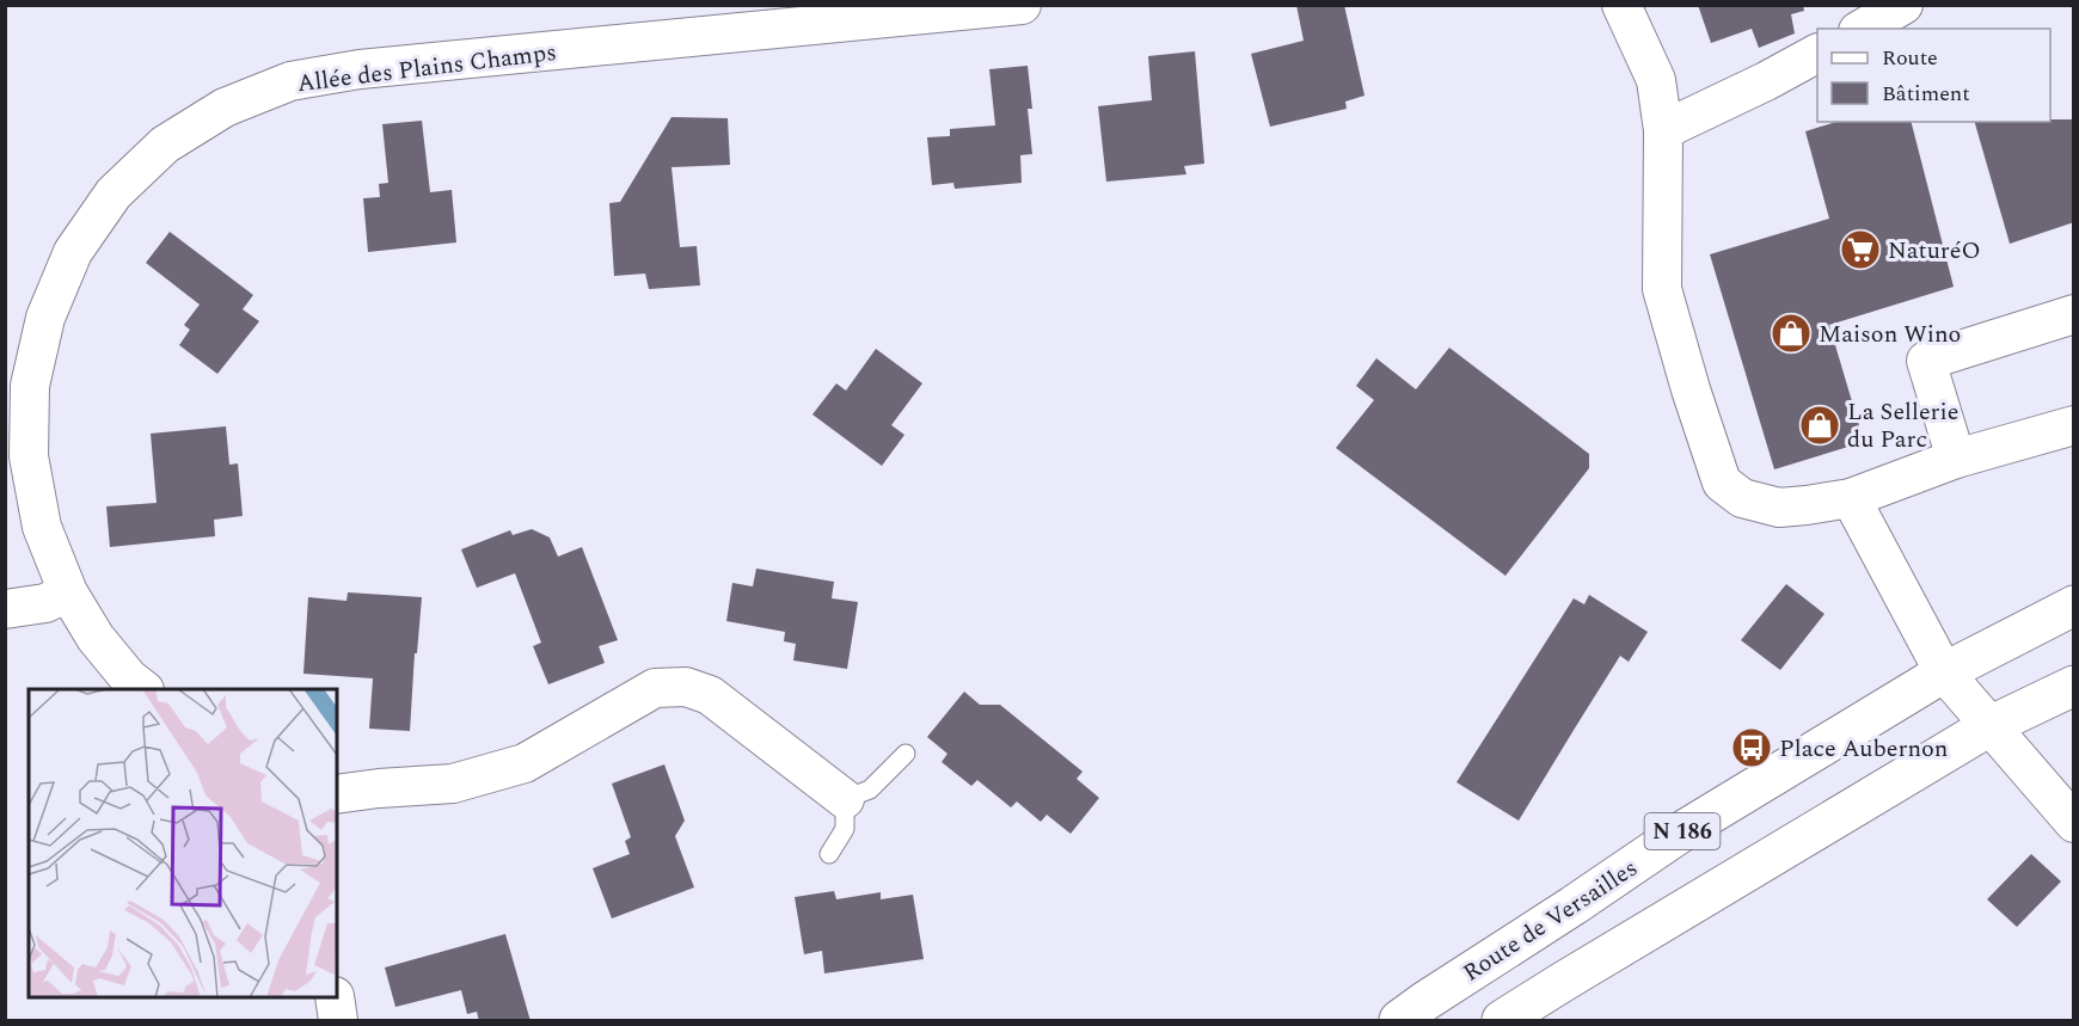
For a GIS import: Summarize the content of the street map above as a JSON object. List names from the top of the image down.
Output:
{
  "streets": {
    "main road": ["N 186", "Route de Versailles"],
    "street": ["Allée des Plains Champs"]
  },
  "places": {
    "supermarket": ["NaturéO"],
    "shop": ["Maison Wino", "La Sellerie du Parc"],
    "bus stop": ["Place Aubernon"]
  },
  "legend": ["Route", "Bâtiment"]
}
